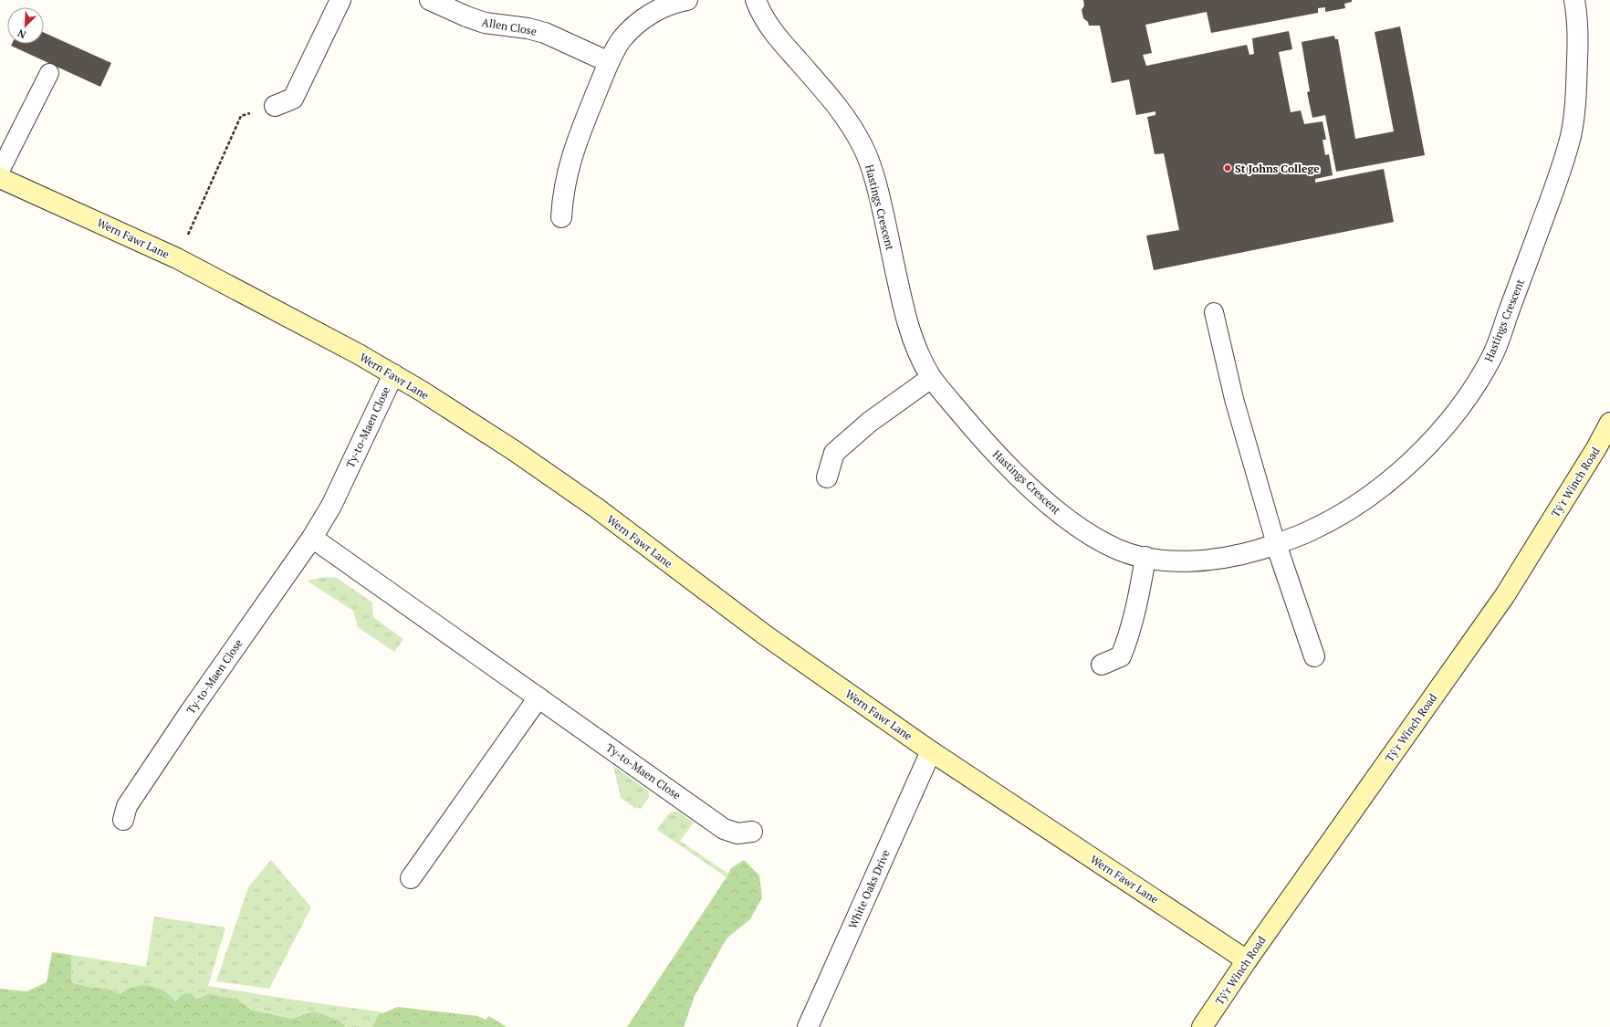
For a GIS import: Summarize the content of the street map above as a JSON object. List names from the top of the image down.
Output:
{
  "streets": {
    "street": [
      "Allen Close",
      "Hastings Crescent",
      "Wern Fawr Lane",
      "Ty-to-Maen Close",
      "Tŷ'r Winch Road",
      "White Oaks Drive"
    ]
  },
  "crossings": [
    ["Wern Fawr Lane", "Ty-to-Maen Close"],
    ["Wern Fawr Lane", "Tŷ'r Winch Road"],
    ["Wern Fawr Lane", "White Oaks Drive"]
  ],
  "places": ["St Johns College"],
  "north": "bottom left"
}
